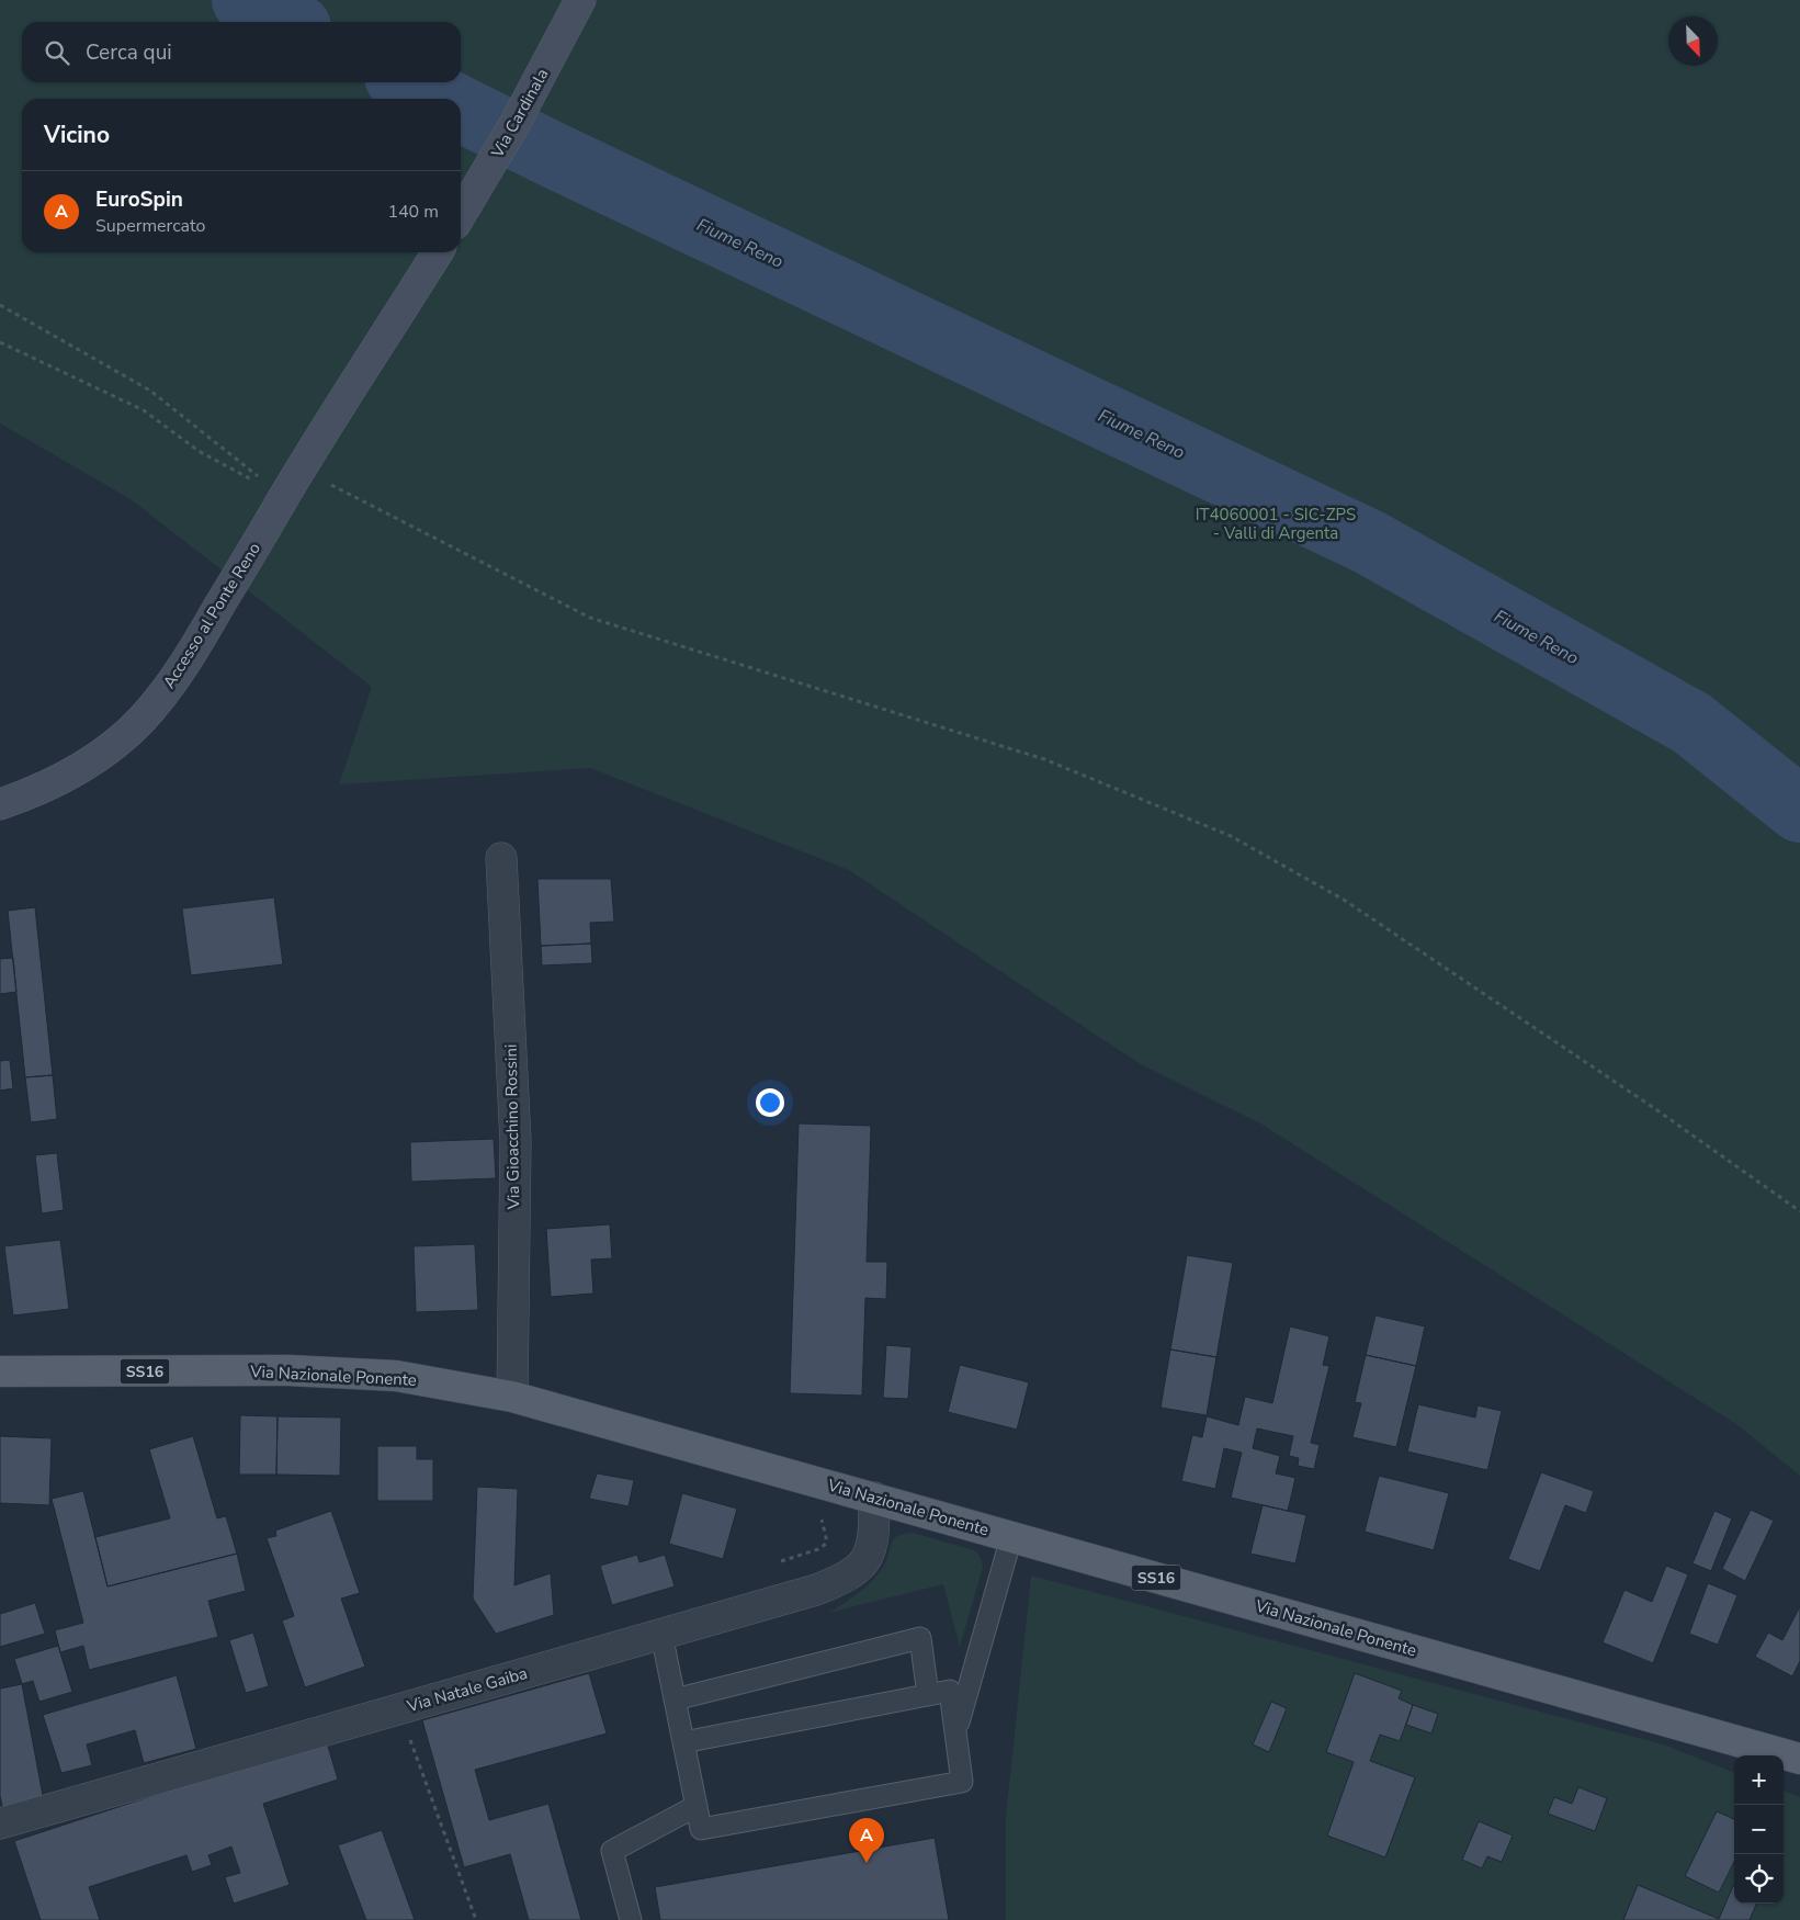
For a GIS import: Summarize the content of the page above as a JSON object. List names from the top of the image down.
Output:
{
  "streets": {
    "main road": [
      "Via Cardinala",
      "Accesso al Ponte Reno",
      "SS16",
      "Via Nazionale Ponente"
    ],
    "street": ["Via Gioacchino Rossini", "Via Natale Gaiba"]
  },
  "crossings": [
    ["Via Gioacchino Rossini", "Via Nazionale Ponente"],
    ["Via Nazionale Ponente", "Via Natale Gaiba"]
  ],
  "water": ["Fiume Reno"],
  "parks": ["IT4060001 - SIC-ZPS - Valli di Argenta"],
  "north": "bottom right",
  "page": {
    "search": "Cerca qui",
    "heading": "Vicino",
    "list": [
      {
        "mark": "A",
        "name": "EuroSpin",
        "note": "Supermercato",
        "value": "140 m"
      }
    ],
    "map_buttons": ["+", "−"],
    "pins": "A"
  }
}
